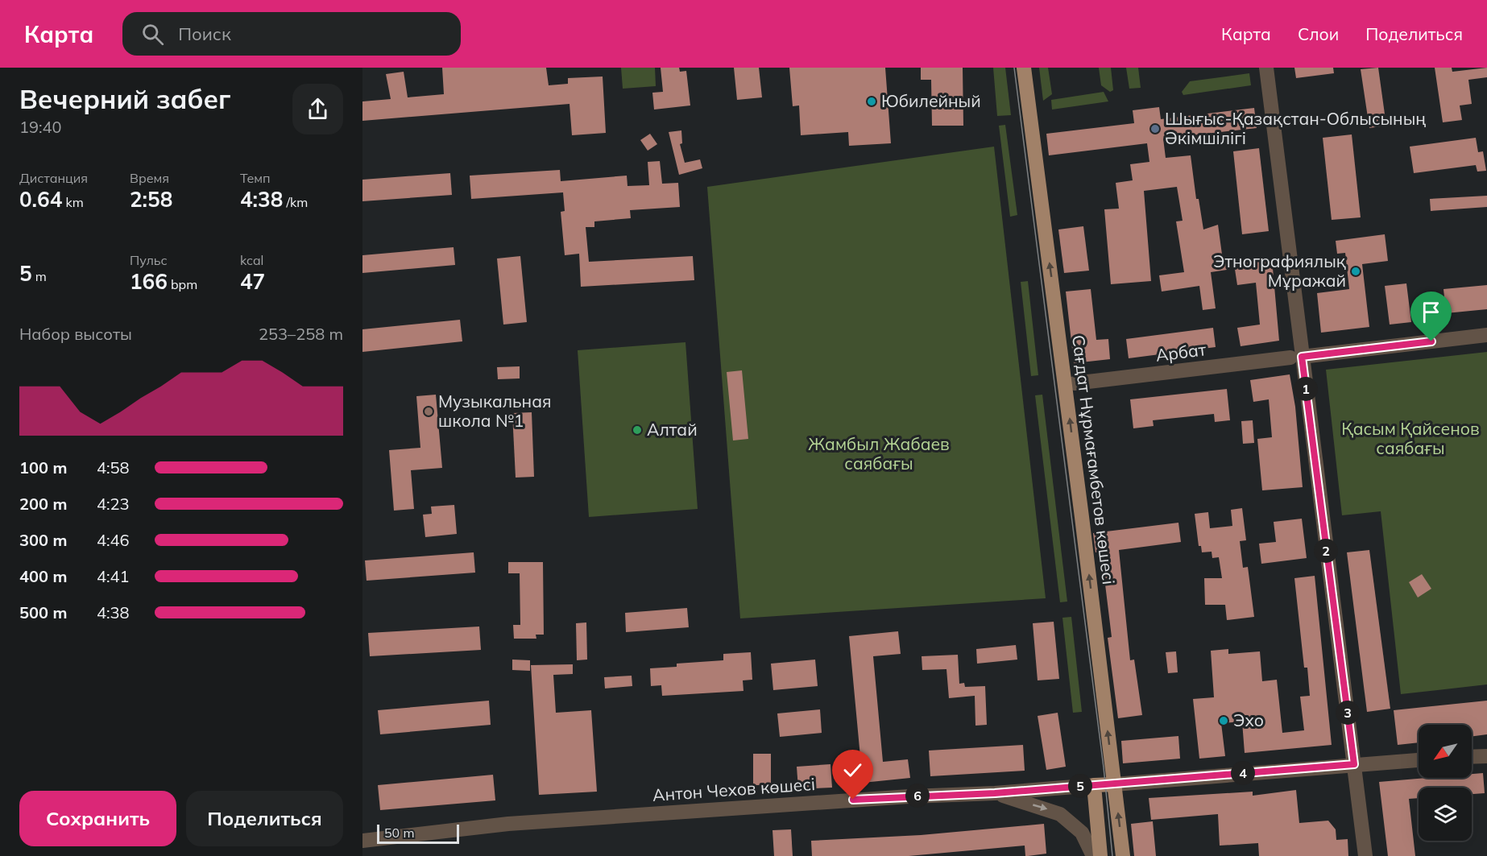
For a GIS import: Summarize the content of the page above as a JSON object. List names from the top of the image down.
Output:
{
  "streets": {
    "main road": ["Сағдат Нұрмағамбетов көшесі", "Антон Чехов көшесі"],
    "street": ["Арбат"]
  },
  "crossings": [
    ["Сағдат Нұрмағамбетов көшесі", "Антон Чехов көшесі"]
  ],
  "one_way": ["Сағдат Нұрмағамбетов көшесі"],
  "parks": ["Қасым Қайсенов саябағы", "Жамбыл Жабаев саябағы"],
  "places": [
    "Юбилейный",
    "Шығыс-Қазақстан-Облысының Әкімшілігі",
    "Этнографиялық Мұражай",
    "Музыкальная школа №1",
    "Алтай",
    "Эхо"
  ],
  "scale_bar": "50 m",
  "north": "bottom left",
  "page": {
    "header": "Карта",
    "search": "Поиск",
    "nav": ["Карта", "Слои", "Поделиться"],
    "heading": ["Вечерний забег", "19:40"],
    "stats": [
      ["Дистанция", "0.64 km"],
      ["Время", "2:58"],
      ["Темп", "4:38 /km"],
      ["5 m"],
      ["Пульс", "166 bpm"],
      ["kcal", "47"]
    ],
    "chart": ["Набор высоты", "253–258 m"],
    "pins": [
      "1",
      "2",
      "3",
      "4",
      "5",
      "6"
    ],
    "list": [
      {
        "name": "100 m",
        "note": "4:58"
      },
      {
        "name": "200 m",
        "note": "4:23"
      },
      {
        "name": "300 m",
        "note": "4:46"
      },
      {
        "name": "400 m",
        "note": "4:41"
      },
      {
        "name": "500 m",
        "note": "4:38"
      }
    ],
    "buttons": ["Сохранить", "Поделиться"],
    "scale": "50 m"
  }
}
